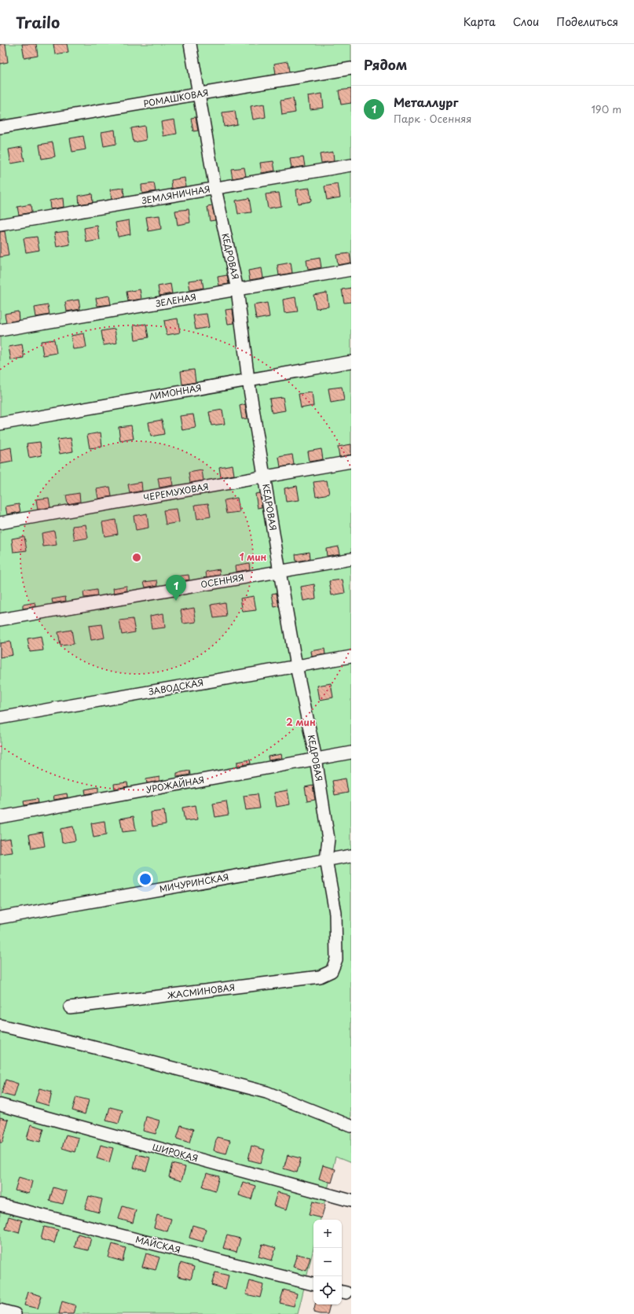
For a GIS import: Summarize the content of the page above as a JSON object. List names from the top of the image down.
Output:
{
  "streets": {
    "street": [
      "РОМАШКОВАЯ",
      "ЗЕМЛЯНИЧНАЯ",
      "КЕДРОВАЯ",
      "ЗЕЛЕНАЯ",
      "ЛИМОННАЯ",
      "ЧЕРЕМУХОВАЯ",
      "ОСЕННЯЯ",
      "ЗАВОДСКАЯ",
      "УРОЖАЙНАЯ",
      "МИЧУРИНСКАЯ",
      "ЖАСМИНОВАЯ",
      "ШИРОКАЯ",
      "МАЙСКАЯ"
    ]
  },
  "crossings": [
    ["РОМАШКОВАЯ", "КЕДРОВАЯ"],
    ["ЗЕМЛЯНИЧНАЯ", "КЕДРОВАЯ"],
    ["КЕДРОВАЯ", "ЗЕЛЕНАЯ"],
    ["КЕДРОВАЯ", "ЛИМОННАЯ"],
    ["КЕДРОВАЯ", "ЧЕРЕМУХОВАЯ"],
    ["КЕДРОВАЯ", "ОСЕННЯЯ"],
    ["КЕДРОВАЯ", "ЗАВОДСКАЯ"],
    ["КЕДРОВАЯ", "УРОЖАЙНАЯ"],
    ["КЕДРОВАЯ", "МИЧУРИНСКАЯ"],
    ["КЕДРОВАЯ", "ЖАСМИНОВАЯ"]
  ],
  "page": {
    "header": "Trailo",
    "nav": ["Карта", "Слои", "Поделиться"],
    "heading": "Рядом",
    "list": [
      {
        "mark": "1",
        "name": "Металлург",
        "note": "Парк · Осенняя",
        "value": "190 m"
      }
    ],
    "pins": "1",
    "map_buttons": ["+", "−"]
  },
  "rings": ["1 мин", "2 мин"]
}
